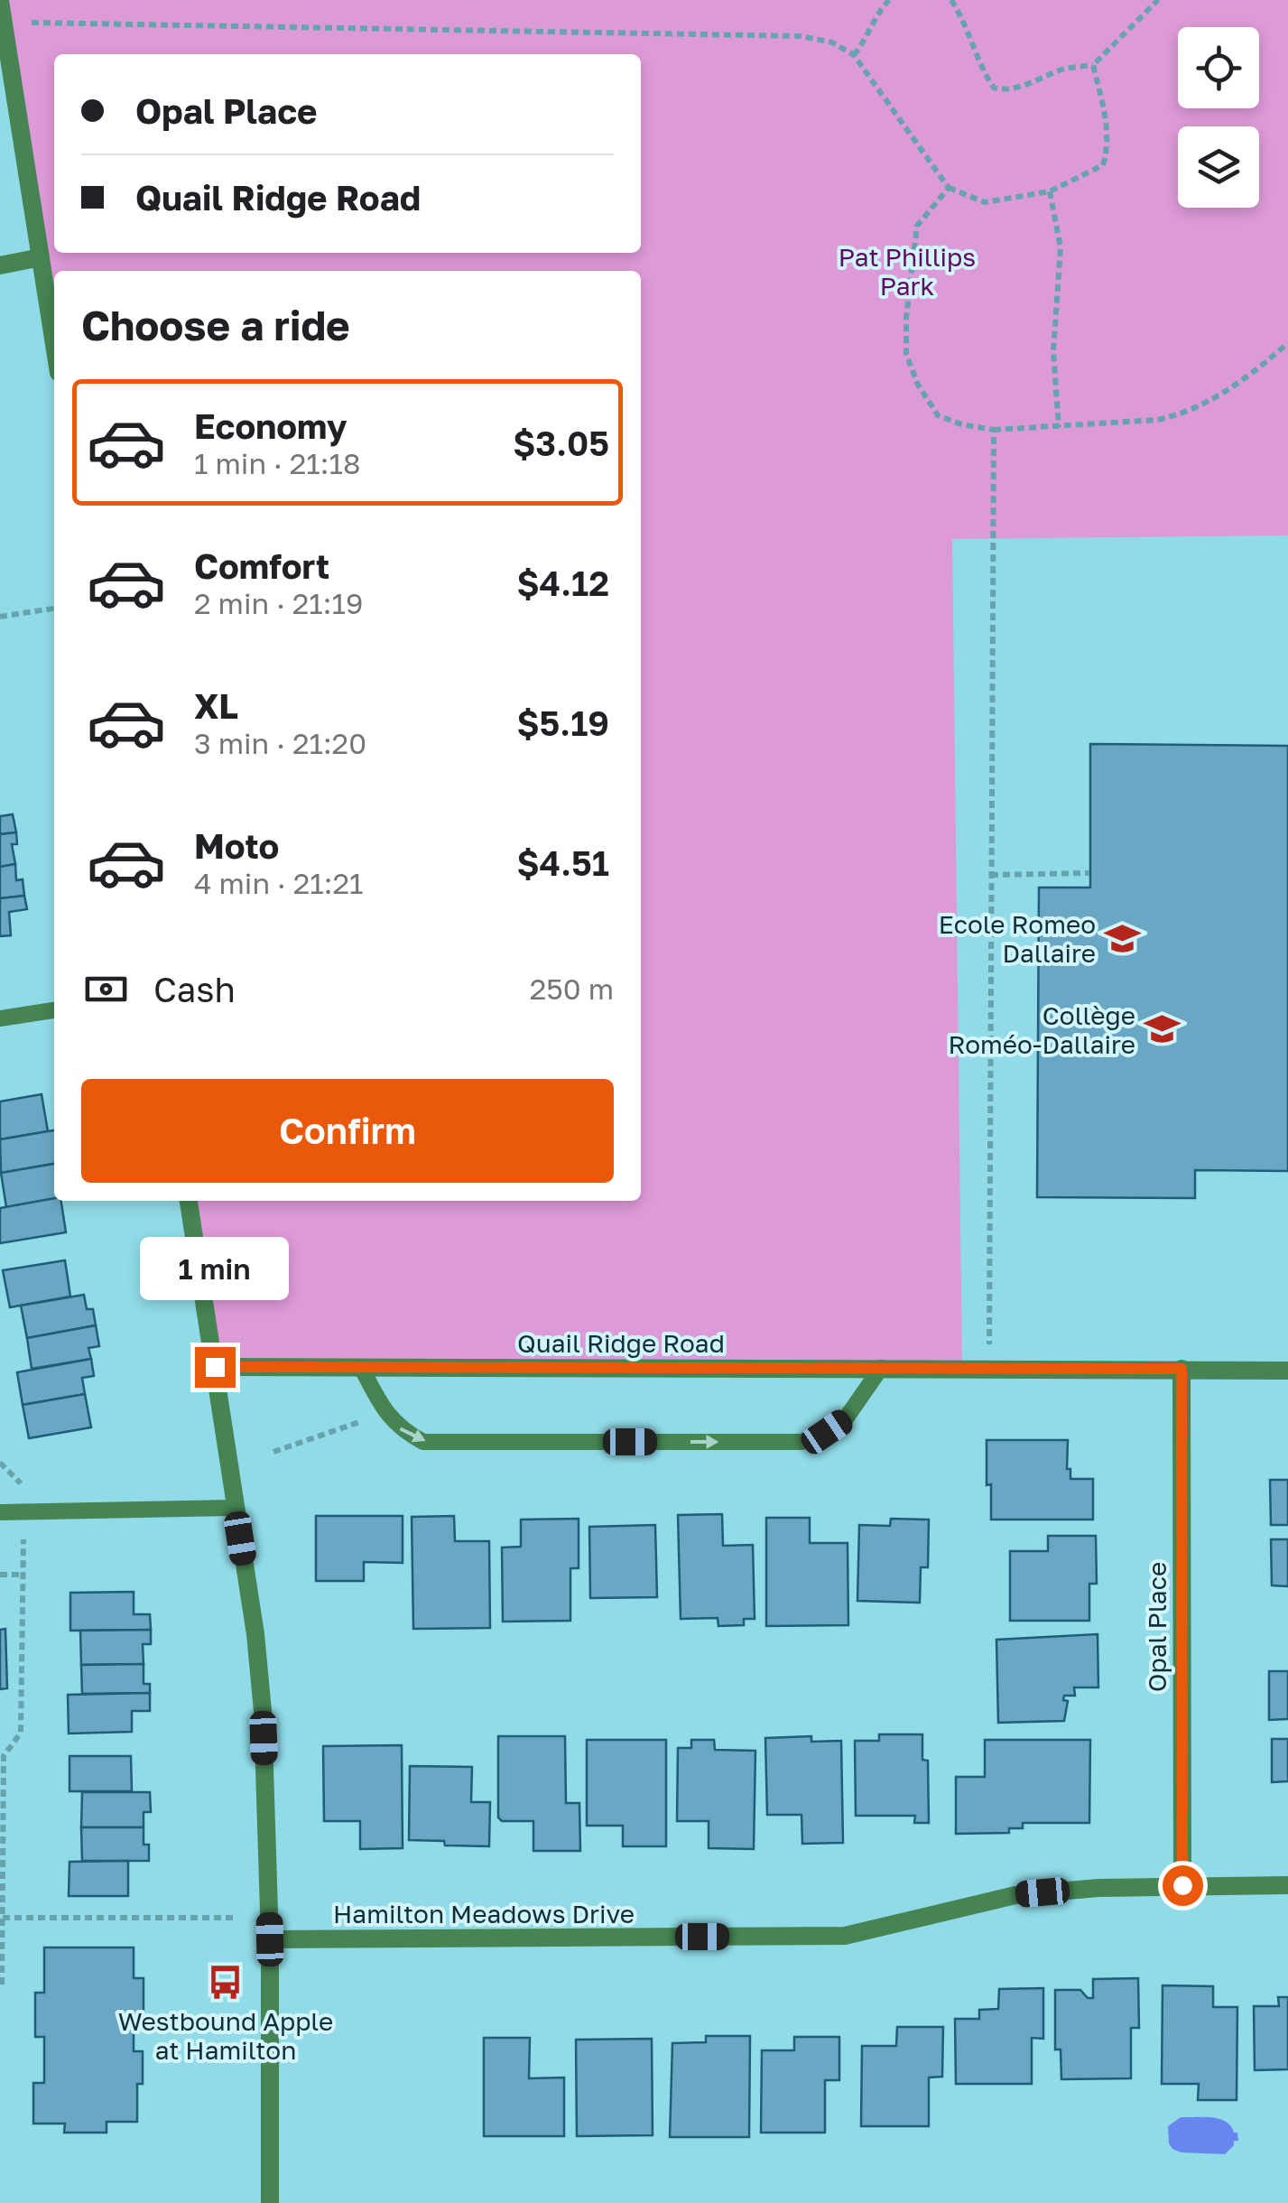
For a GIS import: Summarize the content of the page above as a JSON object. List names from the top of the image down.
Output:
{
  "streets": {
    "street": ["Quail Ridge Road", "Opal Place", "Hamilton Meadows Drive"]
  },
  "crossings": [
    ["Quail Ridge Road", "Opal Place"],
    ["Opal Place", "Hamilton Meadows Drive"]
  ],
  "parks": ["Pat Phillips Park"],
  "places": {
    "school or university": ["Ecole Romeo Dallaire", "Collège Roméo-Dallaire"],
    "bus stop": ["Westbound Apple at Hamilton"]
  },
  "page": {
    "banner": ["Opal Place", "Quail Ridge Road"],
    "heading": "Choose a ride",
    "list": [
      {
        "name": "Economy",
        "note": "1 min · 21:18",
        "value": "$3.05"
      },
      {
        "name": "Comfort",
        "note": "2 min · 21:19",
        "value": "$4.12"
      },
      {
        "name": "XL",
        "note": "3 min · 21:20",
        "value": "$5.19"
      },
      {
        "name": "Moto",
        "note": "4 min · 21:21",
        "value": "$4.51"
      }
    ],
    "pay": ["Cash", "250 m"],
    "buttons": "Confirm",
    "bubble": "1 min"
  }
}
